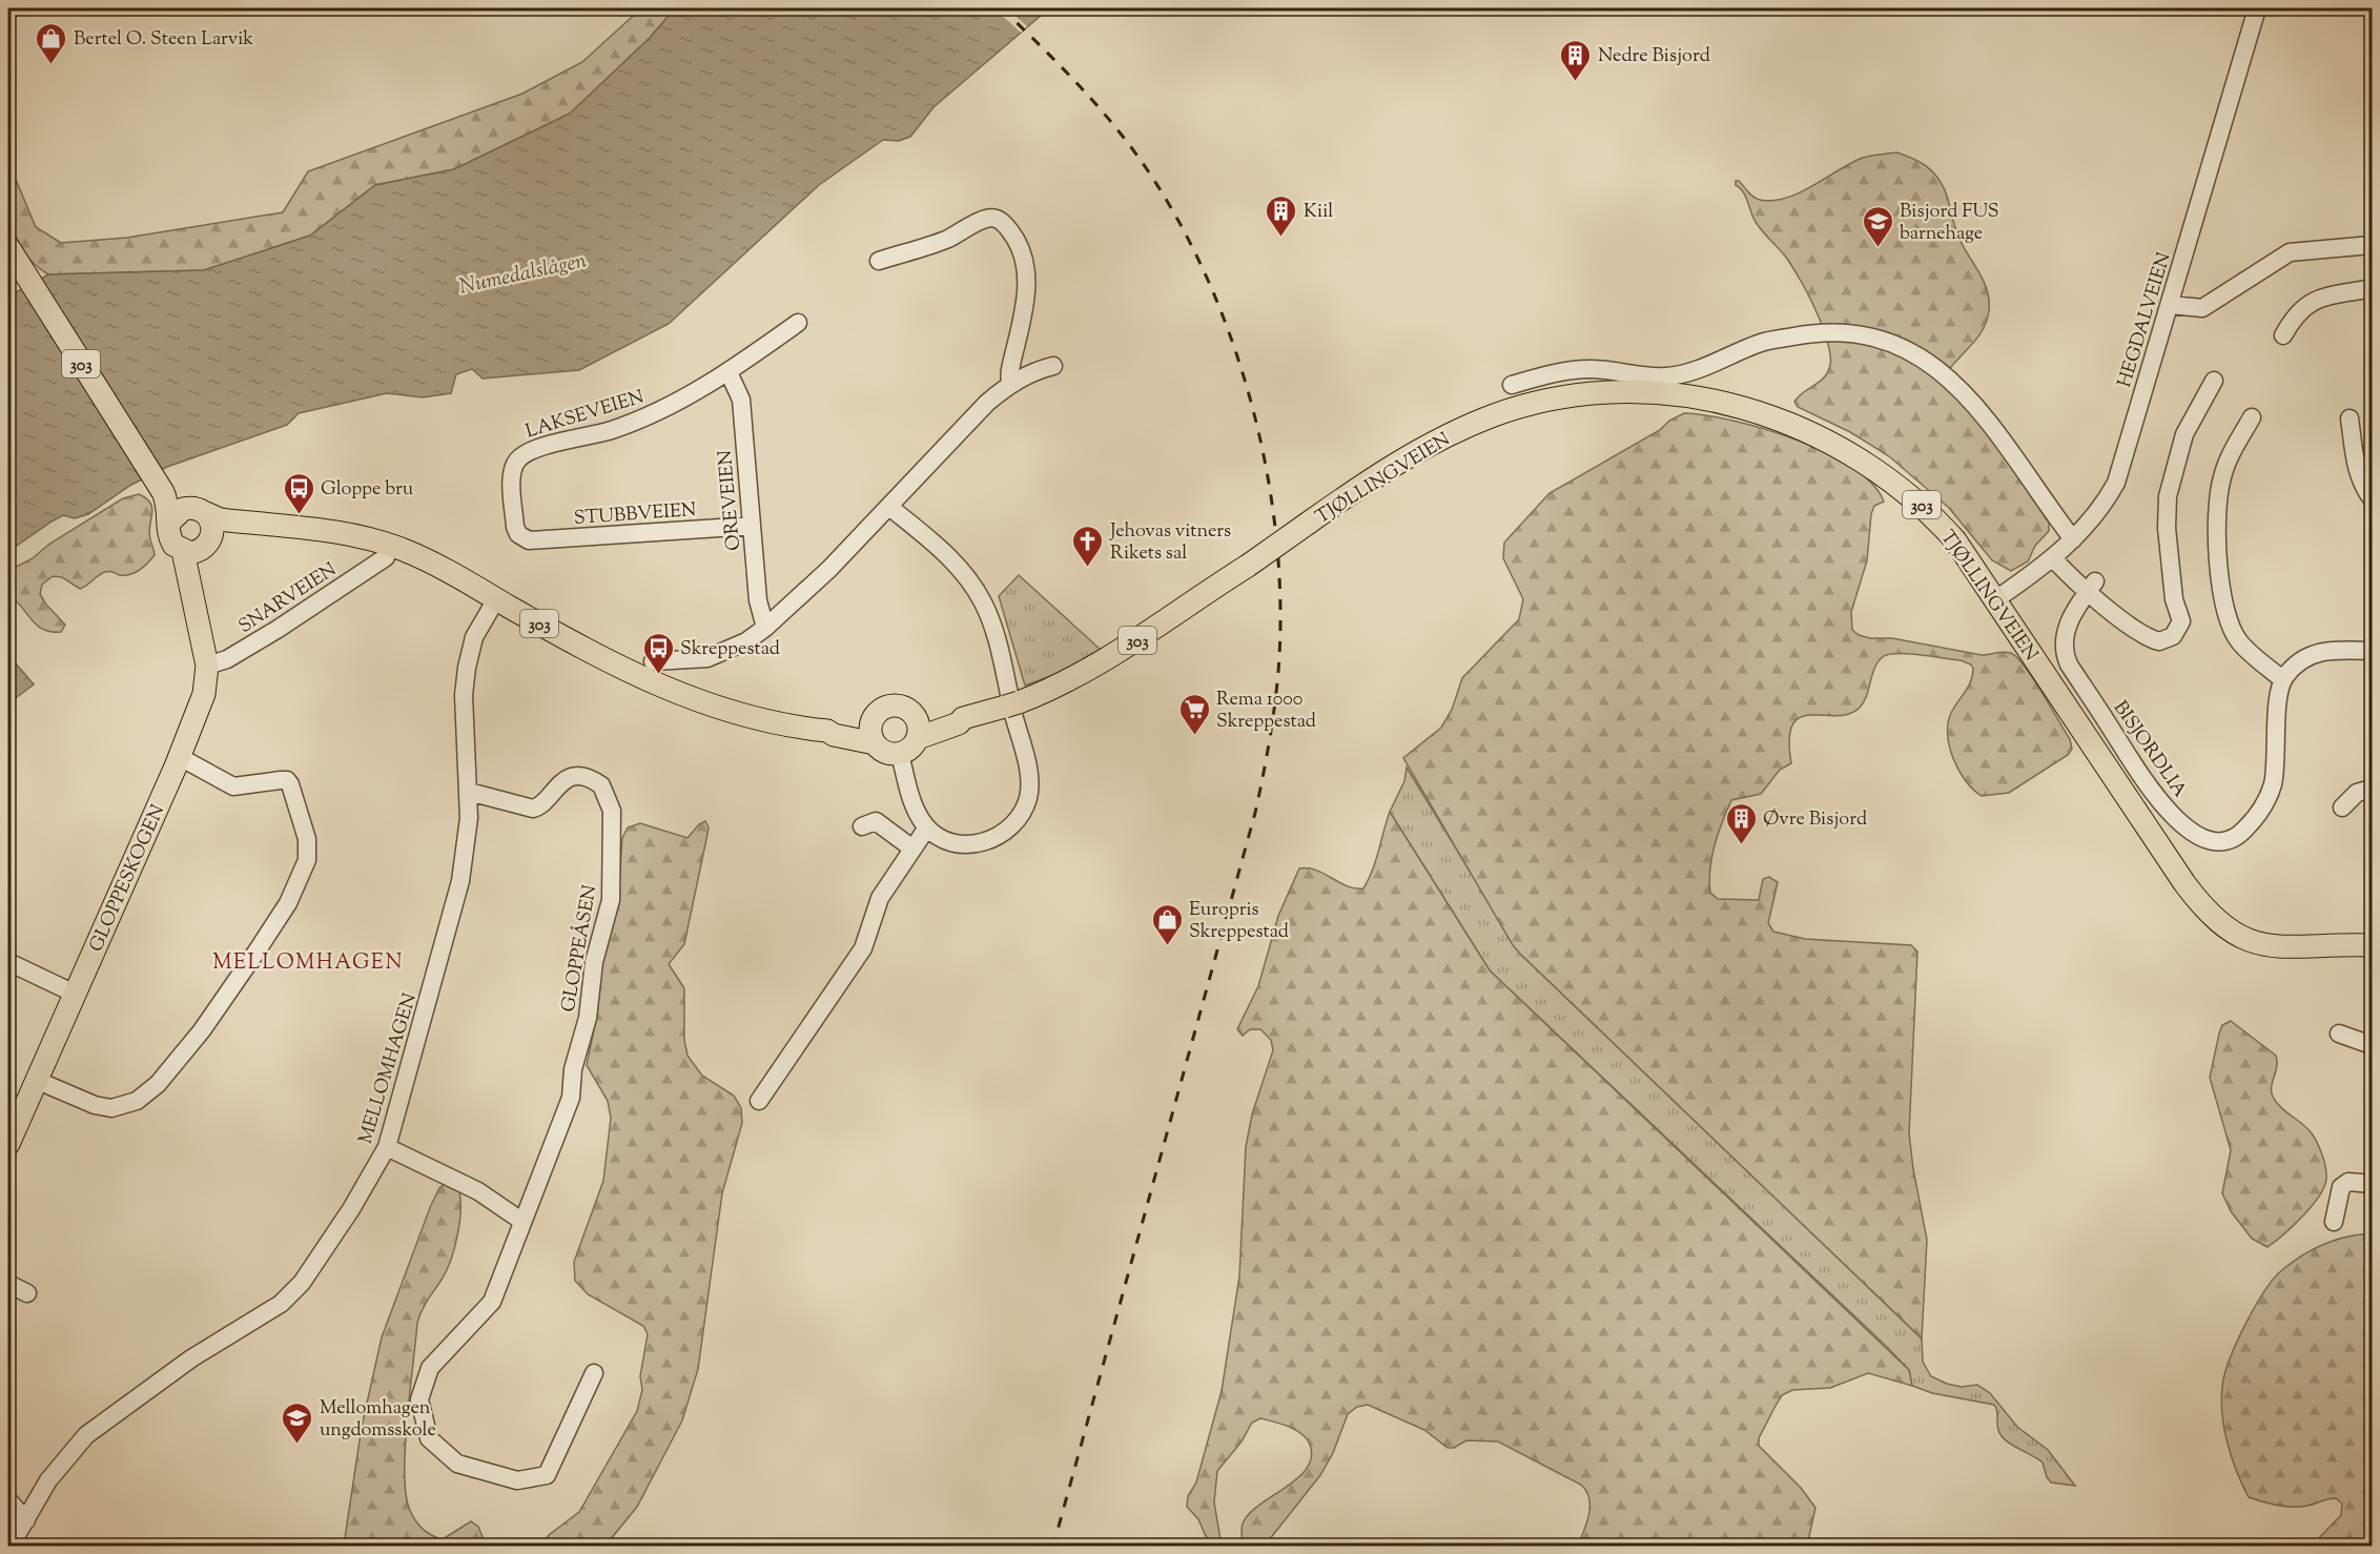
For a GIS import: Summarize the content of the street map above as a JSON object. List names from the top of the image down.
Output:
{
  "streets": {
    "main road": ["303", "TJØLLINGVEIEN", "GLOPPESKOGEN"],
    "street": [
      "HEGDALVEIEN",
      "LAKSEVEIEN",
      "OREVEIEN",
      "STUBBVEIEN",
      "SNARVEIEN",
      "BISJORDLIA",
      "GLOPPEÅSEN",
      "MELLOMHAGEN"
    ]
  },
  "crossings": [
    ["HEGDALVEIEN", "TJØLLINGVEIEN"],
    ["303", "TJØLLINGVEIEN"],
    ["303", "GLOPPESKOGEN"],
    ["303", "MELLOMHAGEN"],
    ["LAKSEVEIEN", "OREVEIEN"],
    ["LAKSEVEIEN", "STUBBVEIEN"],
    ["OREVEIEN", "STUBBVEIEN"],
    ["SNARVEIEN", "GLOPPESKOGEN"],
    ["GLOPPEÅSEN", "MELLOMHAGEN"]
  ],
  "districts": ["MELLOMHAGEN"],
  "water": ["Numedalslågen"],
  "places": {
    "shop": ["Bertel O. Steen Larvik", "Europris Skreppestad"],
    "building": ["Nedre Bisjord", "Kiil", "Øvre Bisjord"],
    "school or university": ["Bisjord FUS barnehage", "Mellomhagen ungdomsskole"],
    "bus stop": ["Gloppe bru", "Skreppestad"],
    "church": ["Jehovas vitners Rikets sal"],
    "supermarket": ["Rema 1000 Skreppestad"]
  }
}
